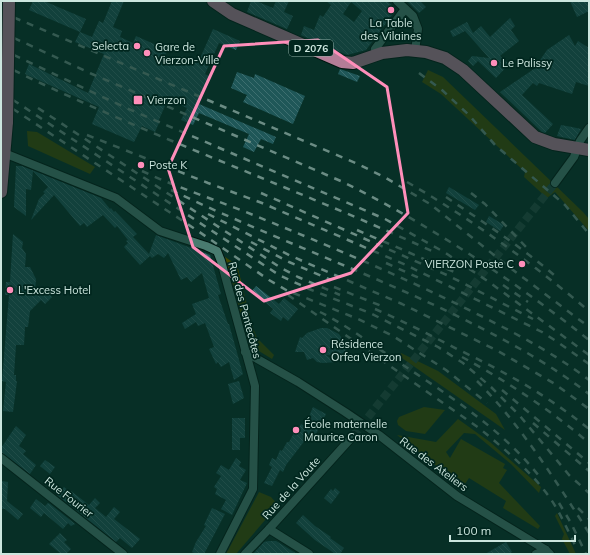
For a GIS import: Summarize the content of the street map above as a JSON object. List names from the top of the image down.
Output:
{
  "streets": {
    "main road": ["D 2076"],
    "street": [
      "Rue des Pentecôtes",
      "Rue des Ateliers",
      "Rue de la Voute",
      "Rue Fourier"
    ]
  },
  "crossings": [
    ["Rue des Pentecôtes", "Rue des Ateliers"]
  ],
  "places": {
    "other": [
      "La Table des Vilaines",
      "Selecta",
      "Gare de Vierzon-Ville",
      "Le Palissy",
      "Poste K",
      "VIERZON Poste C",
      "L'Excess Hotel",
      "Résidence Orfea Vierzon",
      "École maternelle Maurice Caron"
    ],
    "transit": ["Vierzon"]
  },
  "scale_bar": "100 m"
}
